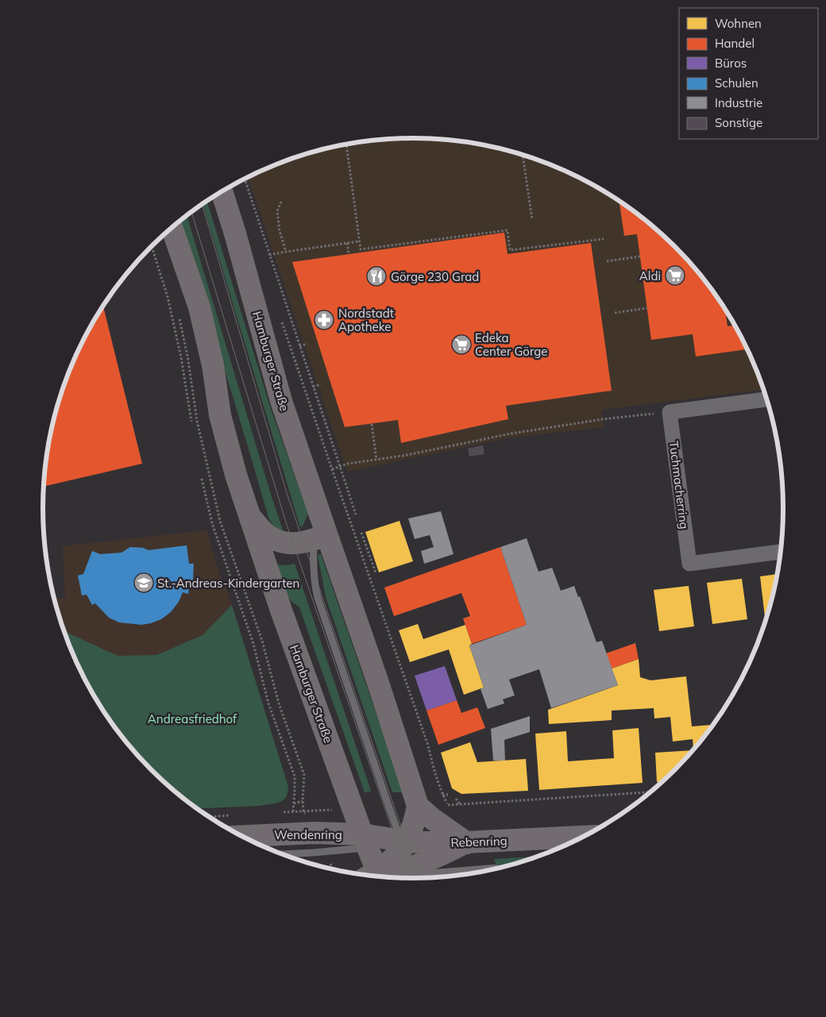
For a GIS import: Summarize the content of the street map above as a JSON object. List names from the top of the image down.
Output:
{
  "streets": {
    "main road": ["Hamburger Straße", "Wendenring", "Rebenring"],
    "street": ["Tuchmacherring"]
  },
  "crossings": [
    ["Hamburger Straße", "Wendenring"],
    ["Hamburger Straße", "Rebenring"],
    ["Wendenring", "Rebenring"]
  ],
  "parks": ["Andreasfriedhof"],
  "places": {
    "supermarket": ["Aldi", "Edeka Center Görge"],
    "restaurant": ["Görge 230 Grad"],
    "pharmacy": ["Nordstadt Apotheke"],
    "school or university": ["St.-Andreas-Kindergarten"]
  },
  "legend": [
    "Wohnen",
    "Handel",
    "Büros",
    "Schulen",
    "Industrie",
    "Sonstige"
  ]
}
